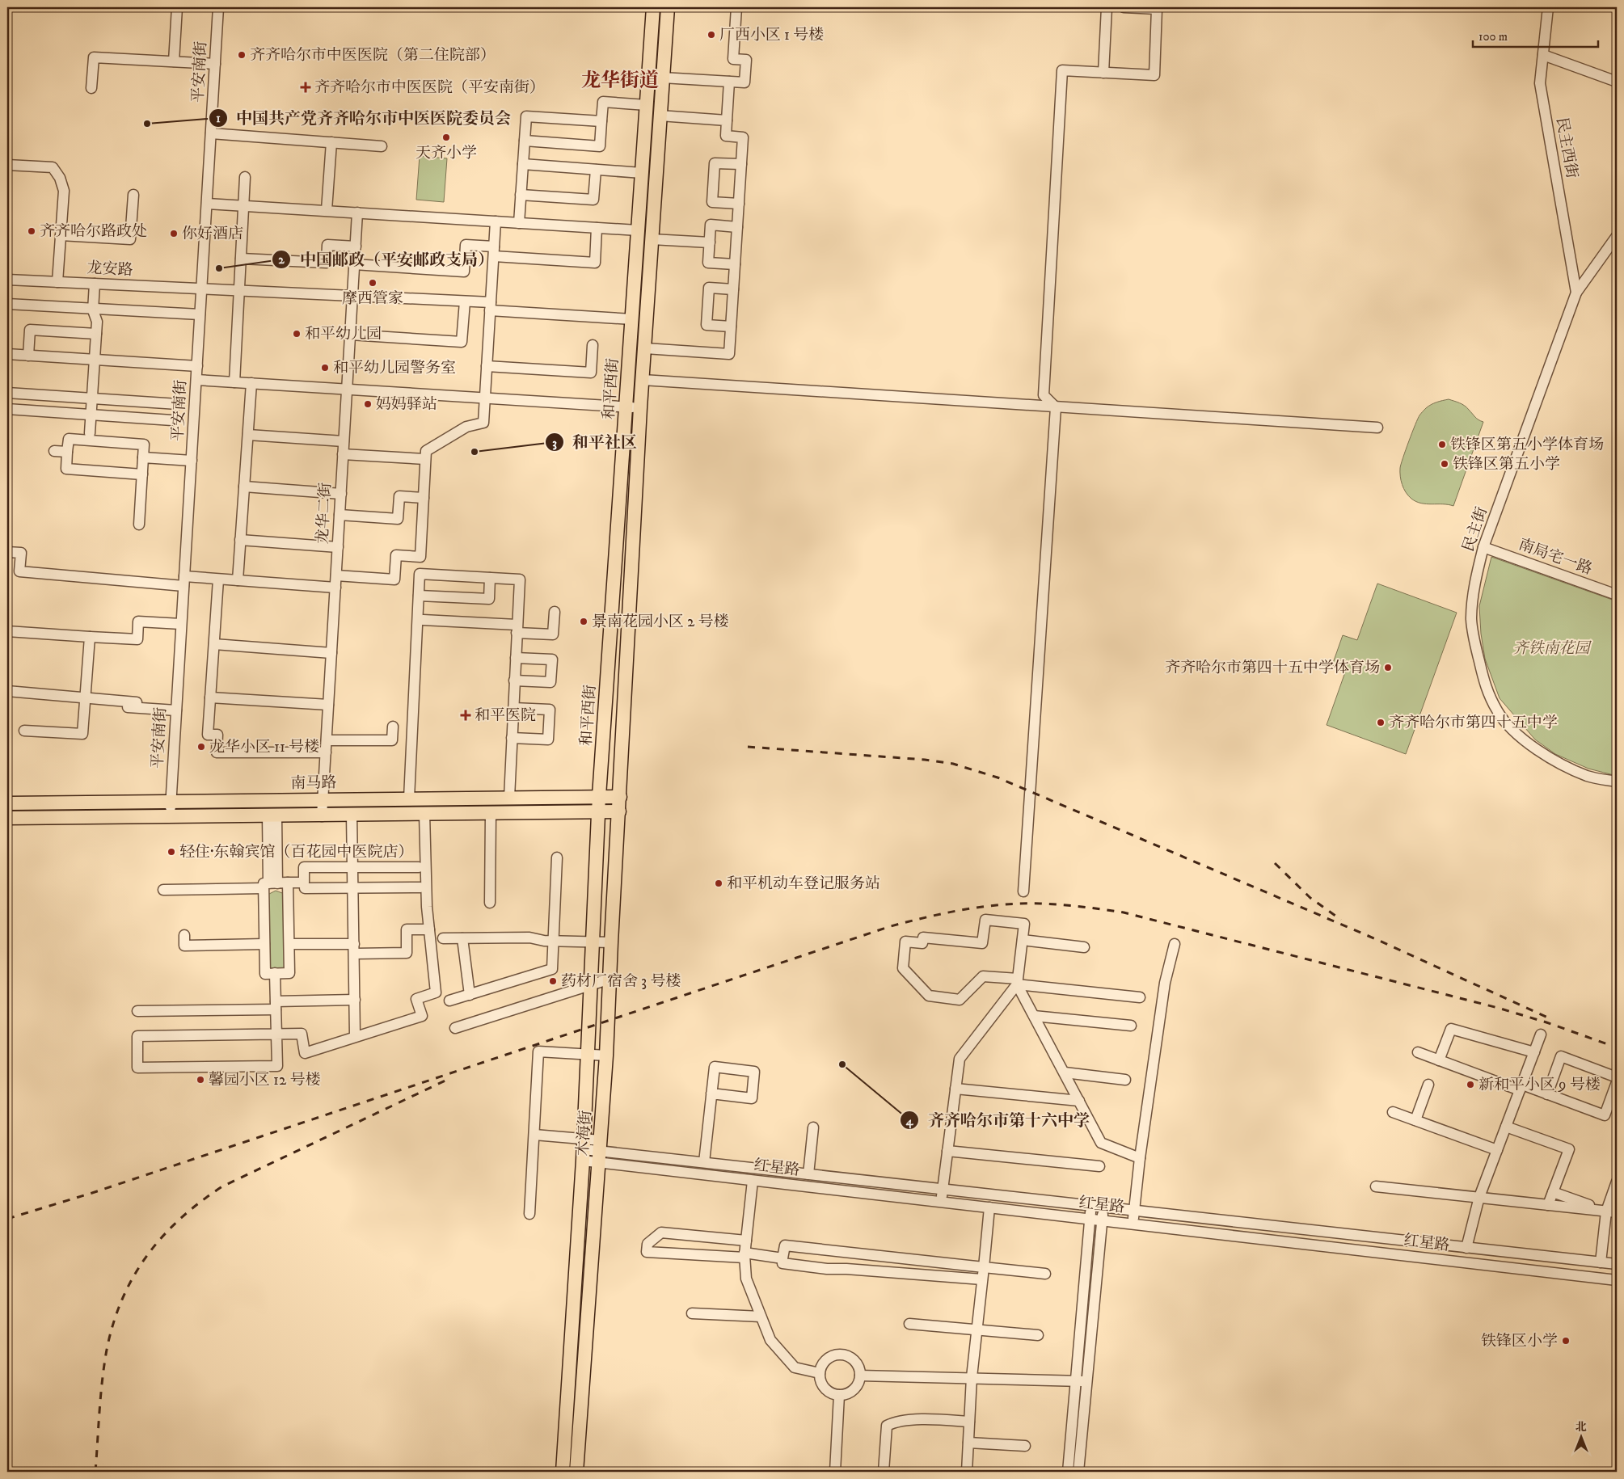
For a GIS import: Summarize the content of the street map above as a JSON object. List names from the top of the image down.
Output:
{
  "streets": {
    "main road": ["和平西街", "南马路", "木海街"],
    "street": [
      "平安南街",
      "民主西街",
      "龙安路",
      "龙华二街",
      "民主街",
      "南局宅一路",
      "红星路"
    ]
  },
  "crossings": [
    ["平安南街", "龙安路"],
    ["平安南街", "南马路"],
    ["民主西街", "民主街"],
    ["龙安路", "和平西街"],
    ["龙安路", "龙华二街"],
    ["和平西街", "南马路"],
    ["和平西街", "木海街"],
    ["龙华二街", "南马路"],
    ["民主街", "南局宅一路"],
    ["南马路", "木海街"],
    ["木海街", "红星路"]
  ],
  "districts": ["龙华街道"],
  "parks": ["齐铁南花园"],
  "places": {
    "other": [
      "厂西小区 1 号楼",
      "齐齐哈尔市中医医院（第二住院部）",
      "中国共产党齐齐哈尔市中医医院委员会",
      "天齐小学",
      "齐齐哈尔路政处",
      "你好酒店",
      "中国邮政（平安邮政支局）",
      "摩西管家",
      "和平幼儿园",
      "和平幼儿园警务室",
      "妈妈驿站",
      "铁锋区第五小学体育场",
      "和平社区",
      "铁锋区第五小学",
      "景南花园小区 2 号楼",
      "齐齐哈尔市第四十五中学体育场",
      "齐齐哈尔市第四十五中学",
      "龙华小区 11 号楼",
      "轻住·东翰宾馆（百花园中医院店）",
      "和平机动车登记服务站",
      "药材厂宿舍 3 号楼",
      "齐齐哈尔市第十六中学",
      "馨园小区 12 号楼",
      "新和平小区 9 号楼",
      "铁锋区小学"
    ],
    "health": ["齐齐哈尔市中医医院（平安南街）", "和平医院"]
  },
  "scale_bar": "100 m",
  "north": "top"
}
